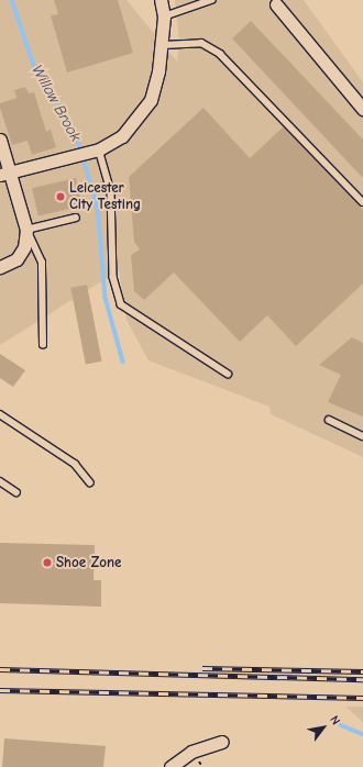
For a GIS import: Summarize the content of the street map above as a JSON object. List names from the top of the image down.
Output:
{
  "water": ["Willow Brook"],
  "places": ["Leicester City Testing", "Shoe Zone"],
  "north": "top right"
}
